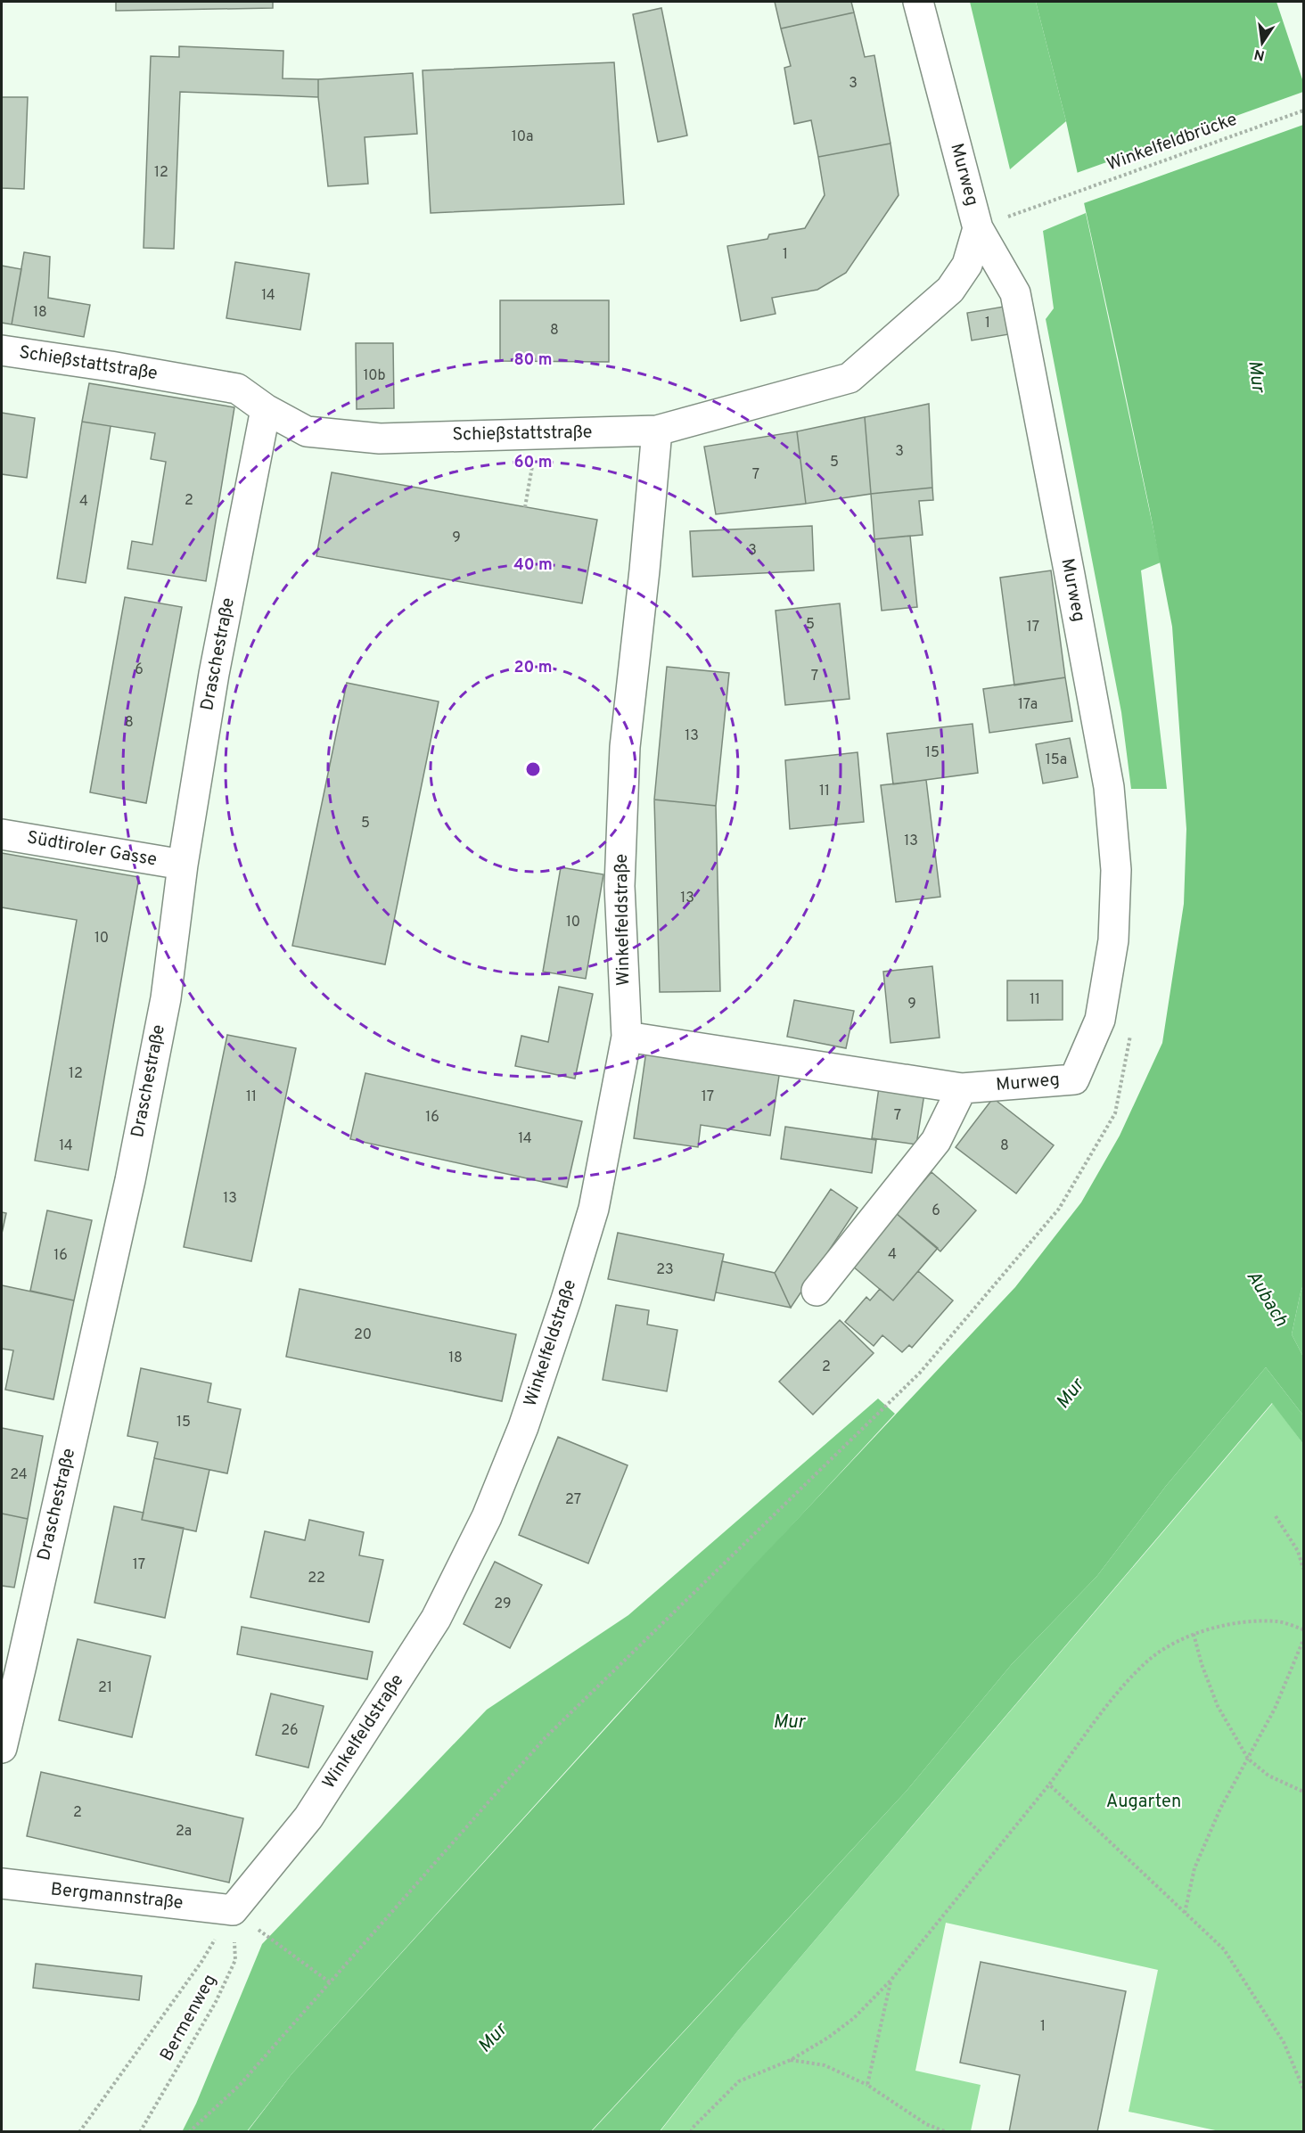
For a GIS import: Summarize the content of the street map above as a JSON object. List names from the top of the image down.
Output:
{
  "streets": {
    "street": [
      "Murweg",
      "Schießstattstraße",
      "Draschestraße",
      "Südtiroler Gasse",
      "Winkelfeldstraße",
      "Bergmannstraße"
    ],
    "path": ["Winkelfeldbrücke", "Bermenweg"]
  },
  "crossings": [
    ["Winkelfeldbrücke", "Murweg"],
    ["Winkelfeldbrücke", "Schießstattstraße"],
    ["Murweg", "Schießstattstraße"],
    ["Murweg", "Winkelfeldstraße"],
    ["Schießstattstraße", "Draschestraße"],
    ["Schießstattstraße", "Winkelfeldstraße"],
    ["Draschestraße", "Südtiroler Gasse"],
    ["Winkelfeldstraße", "Bergmannstraße"],
    ["Winkelfeldstraße", "Bermenweg"],
    ["Bergmannstraße", "Bermenweg"]
  ],
  "water": ["Mur", "Aubach"],
  "parks": ["Augarten"],
  "house_numbers": [
    "3",
    "10a",
    "12",
    "1",
    "14",
    "18",
    "1",
    "8",
    "10b",
    "3",
    "5",
    "7",
    "2",
    "4",
    "9",
    "3",
    "5",
    "17",
    "6",
    "7",
    "17a",
    "8",
    "13",
    "15",
    "15a",
    "11",
    "5",
    "13",
    "13",
    "10",
    "10",
    "11",
    "9",
    "12",
    "11",
    "17",
    "7",
    "16",
    "14",
    "14",
    "8",
    "13",
    "6",
    "4",
    "16",
    "23",
    "20",
    "18",
    "2",
    "15",
    "24",
    "27",
    "17",
    "22",
    "29",
    "21",
    "26",
    "2",
    "2a",
    "1"
  ],
  "north": "bottom",
  "rings": [
    "80 m",
    "60 m",
    "40 m",
    "20 m"
  ]
}
